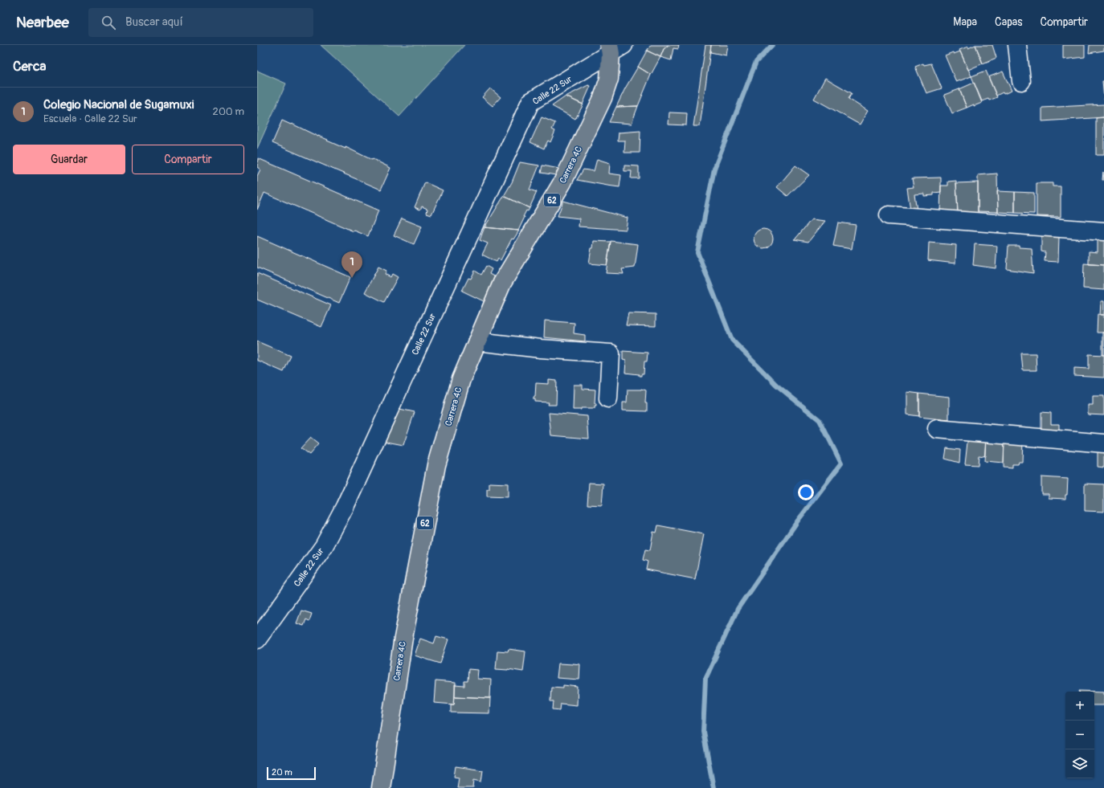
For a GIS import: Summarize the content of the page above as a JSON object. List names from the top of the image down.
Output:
{
  "streets": {
    "main road": ["Carrera 4C", "62"],
    "street": ["Calle 22 Sur"]
  },
  "crossings": [
    ["Calle 22 Sur", "Carrera 4C"]
  ],
  "scale_bar": "20 m",
  "page": {
    "header": "Nearbee",
    "search": "Buscar aquí",
    "nav": ["Mapa", "Capas", "Compartir"],
    "heading": "Cerca",
    "list": [
      {
        "mark": "1",
        "name": "Colegio Nacional de Sugamuxi",
        "note": "Escuela · Calle 22 Sur",
        "value": "200 m"
      }
    ],
    "buttons": ["Guardar", "Compartir"],
    "pins": "1",
    "map_buttons": ["+", "−"],
    "scale": "20 m"
  }
}
